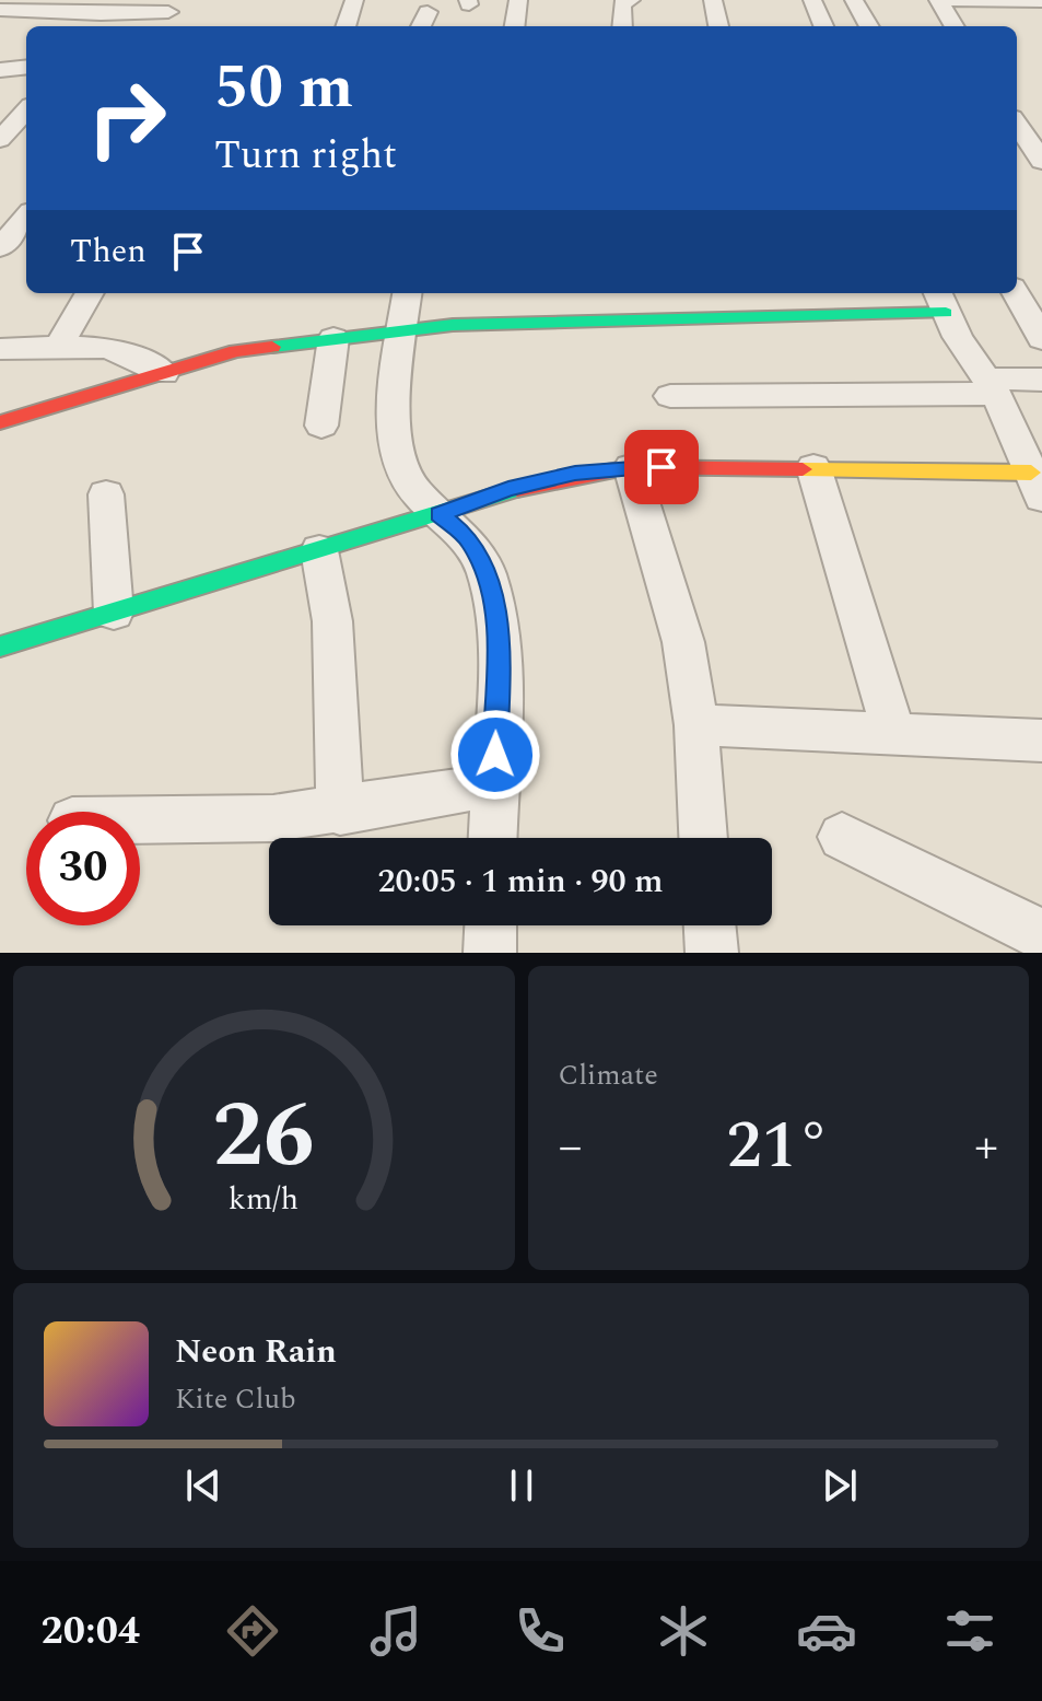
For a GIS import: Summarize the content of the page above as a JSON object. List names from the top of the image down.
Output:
{
  "page": {
    "turn": ["50 m", "Turn right"],
    "then": "Then",
    "limit": "30",
    "trip": "20:05 · 1 min · 90 m",
    "tile": "Climate",
    "heat": ["−", "21°", "+"],
    "song": ["Neon Rain", "Kite Club"],
    "tabs": "20:04",
    "gauge": ["26", "km/h"]
  }
}
